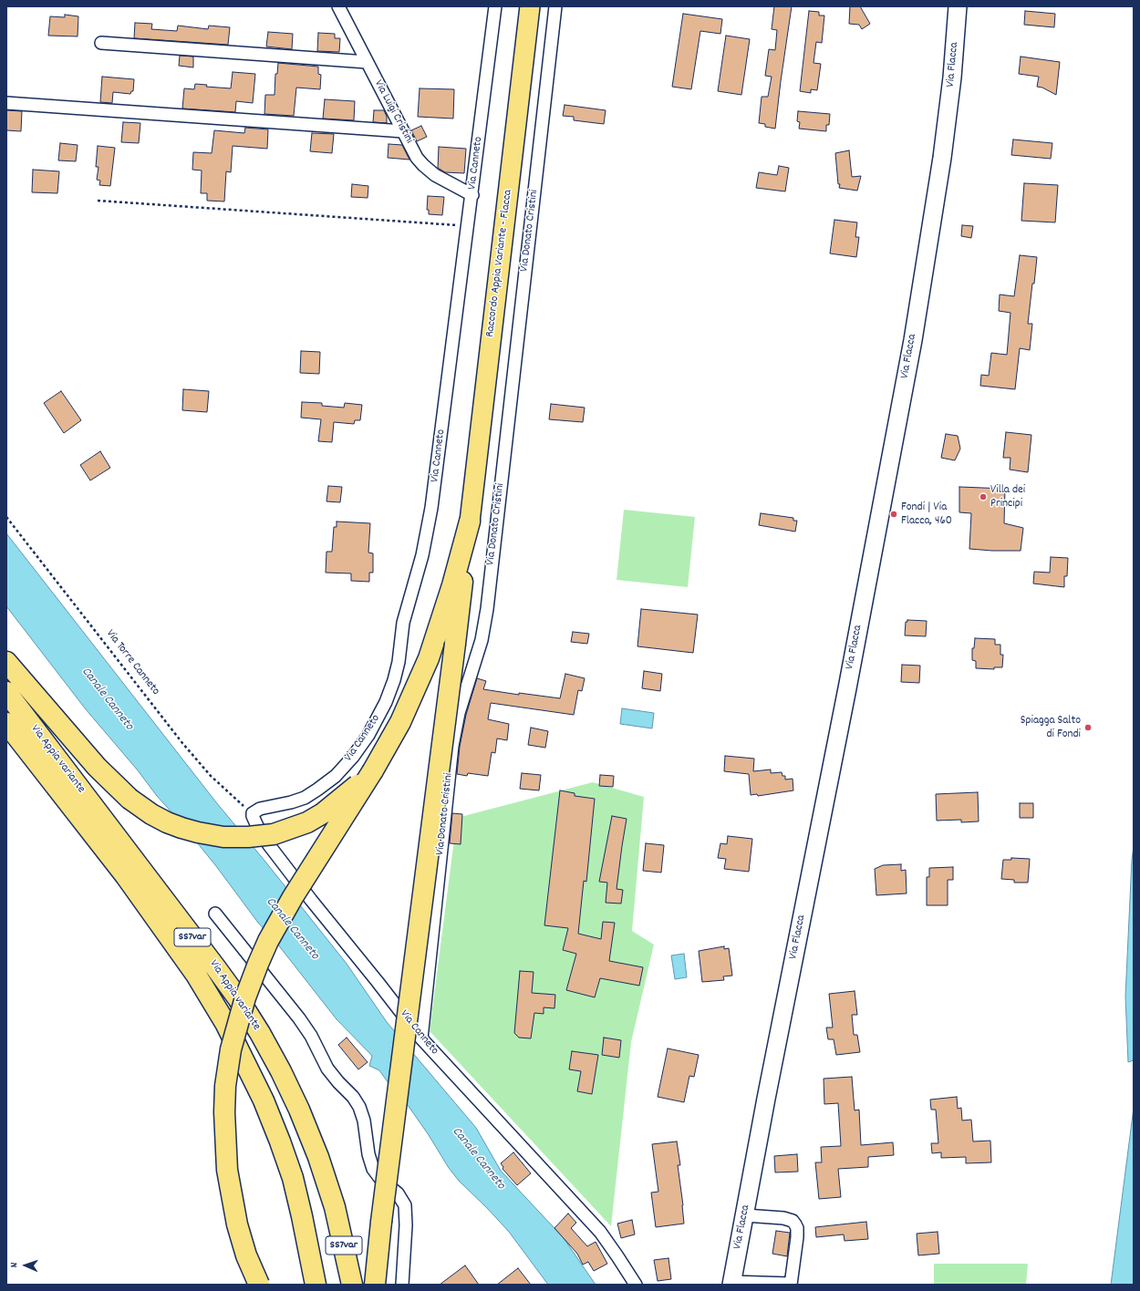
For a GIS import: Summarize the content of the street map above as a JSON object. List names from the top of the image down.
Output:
{
  "streets": {
    "highway": ["Via Appia variante", "SS7var"],
    "main road": ["Via Flacca", "Raccordo Appia Variante - Flacca"],
    "street": ["Via Luigi Cristini", "Via Canneto", "Via Donato Cristini"],
    "path": ["Via Torre Canneto"]
  },
  "crossings": [
    ["Via Luigi Cristini", "Via Canneto"],
    ["Via Canneto", "Via Donato Cristini"],
    ["Via Canneto", "Via Torre Canneto"]
  ],
  "water": ["Canale Canneto"],
  "places": ["Villa dei Principi", "Fondi | Via Flacca, 460", "Spiagga Salto di Fondi"],
  "north": "left"
}
